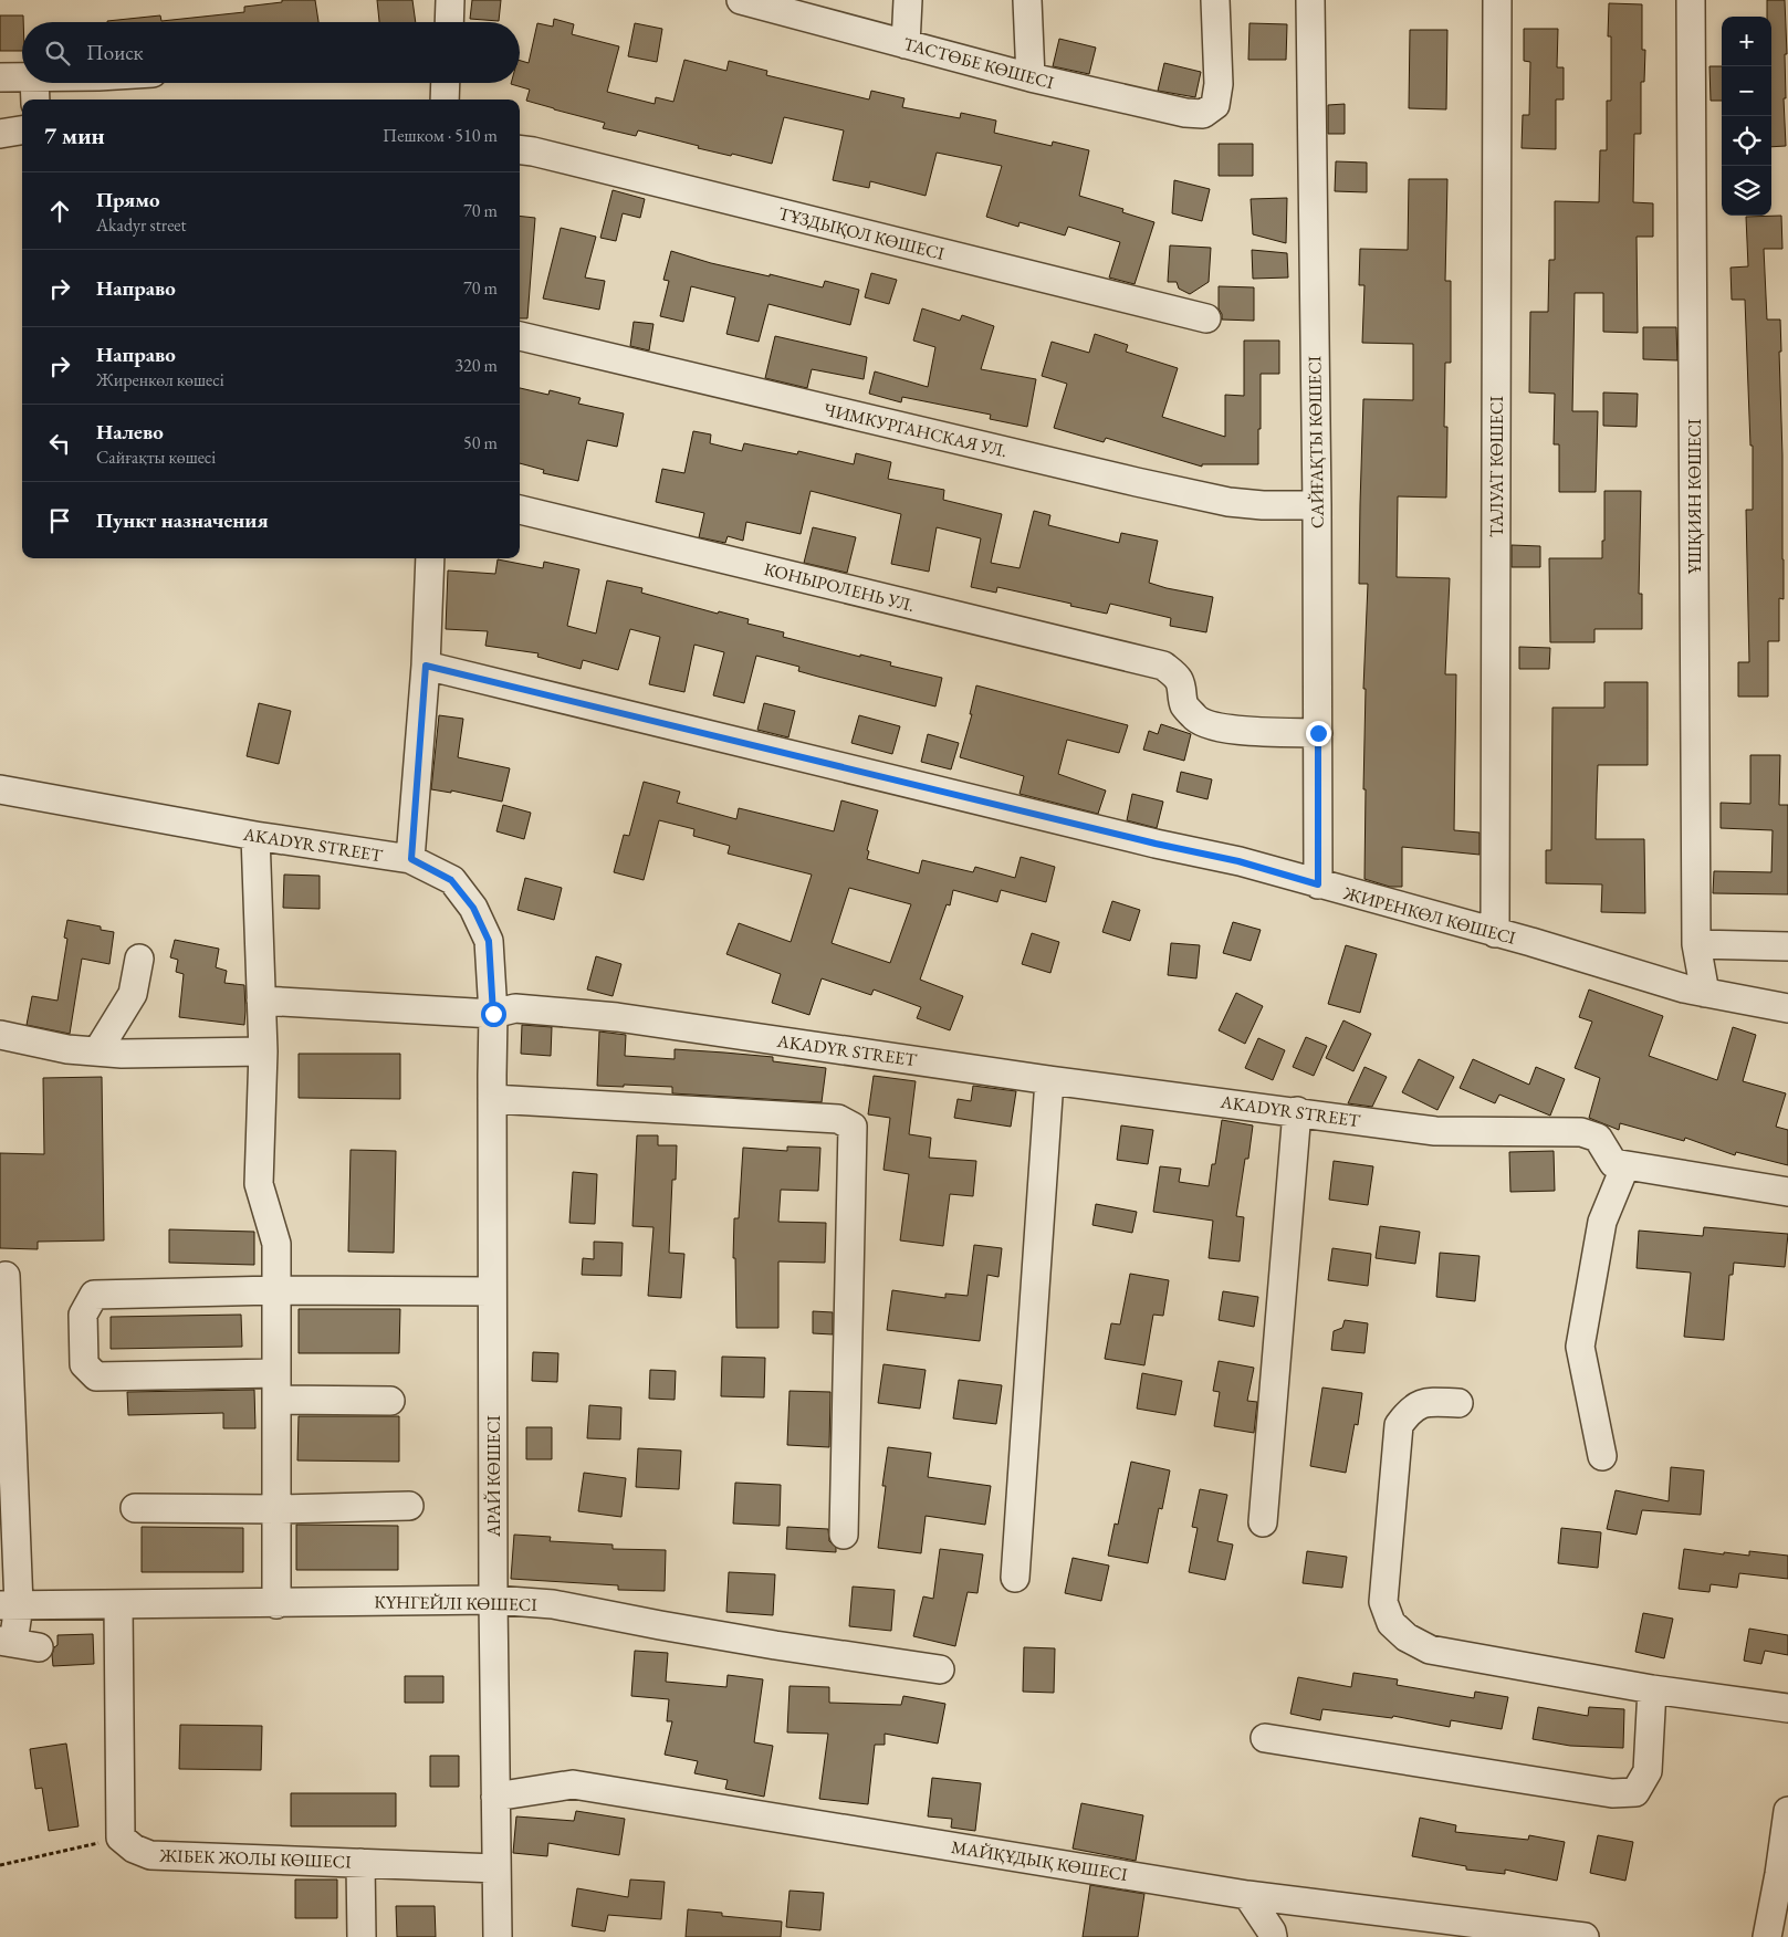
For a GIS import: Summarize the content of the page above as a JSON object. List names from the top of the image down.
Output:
{
  "streets": {
    "street": [
      "ТАСТӨБЕ КӨШЕСІ",
      "ТҰЗДЫҚОЛ КӨШЕСІ",
      "ЧИМКУРГАНСКАЯ УЛ.",
      "САЙҒАҚТЫ КӨШЕСІ",
      "ТАЛУАТ КӨШЕСІ",
      "ҰШҚИЯН КӨШЕСІ",
      "КОНЫРОЛЕНЬ УЛ.",
      "AKADYR STREET",
      "ЖИРЕНКӨЛ КӨШЕСІ",
      "АРАЙ КӨШЕСІ",
      "КҮНГЕЙЛІ КӨШЕСІ",
      "ЖІБЕК ЖОЛЫ КӨШЕСІ",
      "МАЙҚҰДЫҚ КӨШЕСІ"
    ]
  },
  "crossings": [
    ["ЧИМКУРГАНСКАЯ УЛ.", "САЙҒАҚТЫ КӨШЕСІ"],
    ["САЙҒАҚТЫ КӨШЕСІ", "КОНЫРОЛЕНЬ УЛ."],
    ["САЙҒАҚТЫ КӨШЕСІ", "ЖИРЕНКӨЛ КӨШЕСІ"],
    ["ТАЛУАТ КӨШЕСІ", "ЖИРЕНКӨЛ КӨШЕСІ"],
    ["ҰШҚИЯН КӨШЕСІ", "ЖИРЕНКӨЛ КӨШЕСІ"],
    ["AKADYR STREET", "АРАЙ КӨШЕСІ"],
    ["АРАЙ КӨШЕСІ", "КҮНГЕЙЛІ КӨШЕСІ"],
    ["АРАЙ КӨШЕСІ", "ЖІБЕК ЖОЛЫ КӨШЕСІ"],
    ["АРАЙ КӨШЕСІ", "МАЙҚҰДЫҚ КӨШЕСІ"]
  ],
  "page": {
    "map_buttons": ["+", "−"],
    "search": "Поиск",
    "heading": ["7 мин", "Пешком · 510 m"],
    "list": [
      ["Прямо", "Akadyr street", "70 m"],
      ["Направо", "70 m"],
      ["Направо", "Жиренкөл көшесі", "320 m"],
      ["Налево", "Сайғақты көшесі", "50 m"],
      "Пункт назначения"
    ]
  }
}
